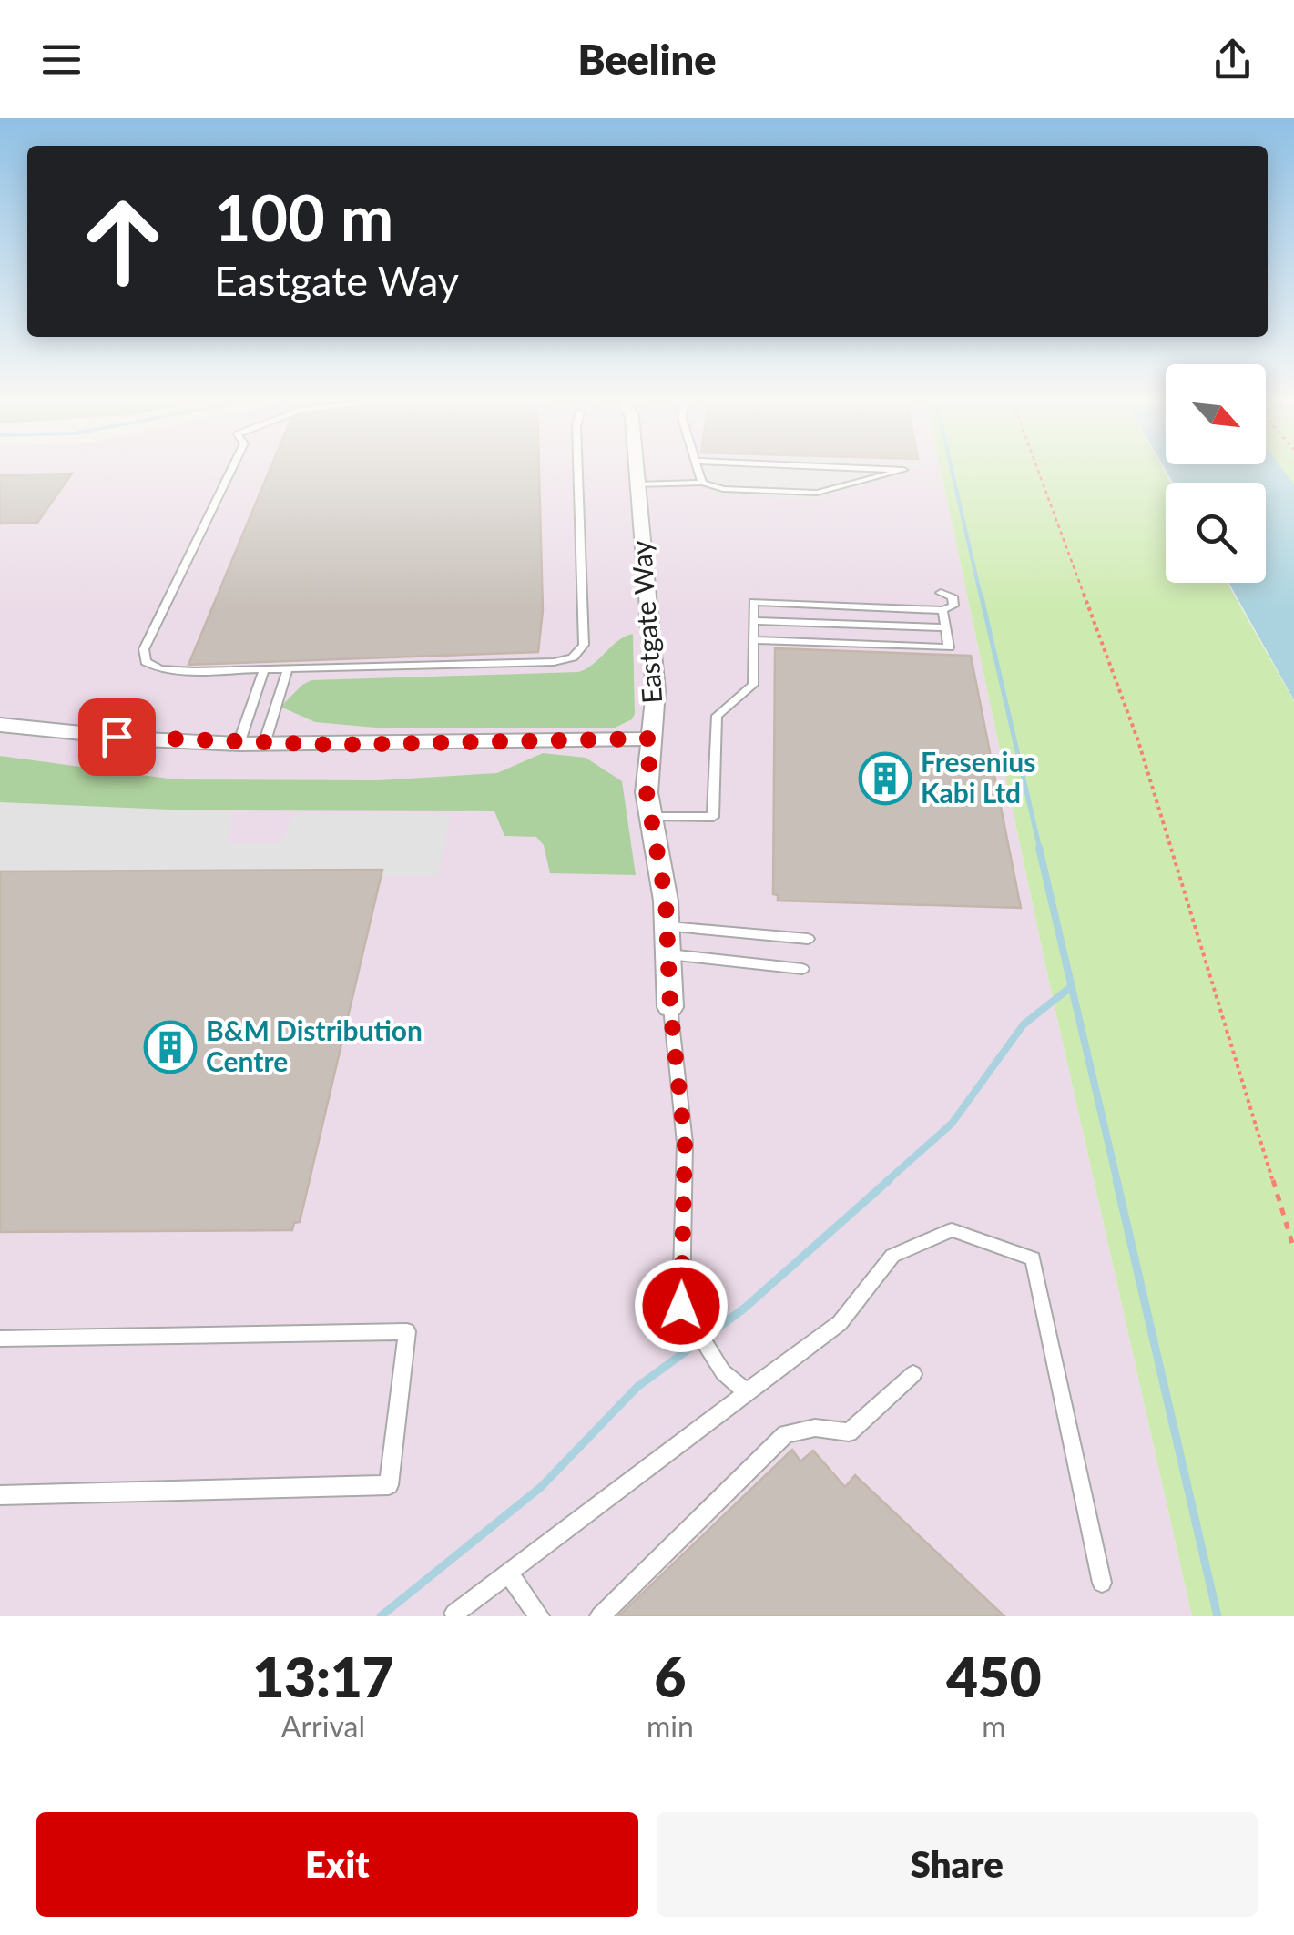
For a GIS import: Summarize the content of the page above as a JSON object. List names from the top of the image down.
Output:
{
  "streets": {
    "street": ["Eastgate Way"]
  },
  "places": {
    "building": ["Fresenius Kabi Ltd", "B&M Distribution Centre"]
  },
  "north": "bottom right",
  "page": {
    "header": "Beeline",
    "turn": ["100 m", "Eastgate Way"],
    "eta": [
      "13:17",
      "Arrival",
      "6",
      "min",
      "450",
      "m"
    ],
    "buttons": ["Exit", "Share"]
  }
}
